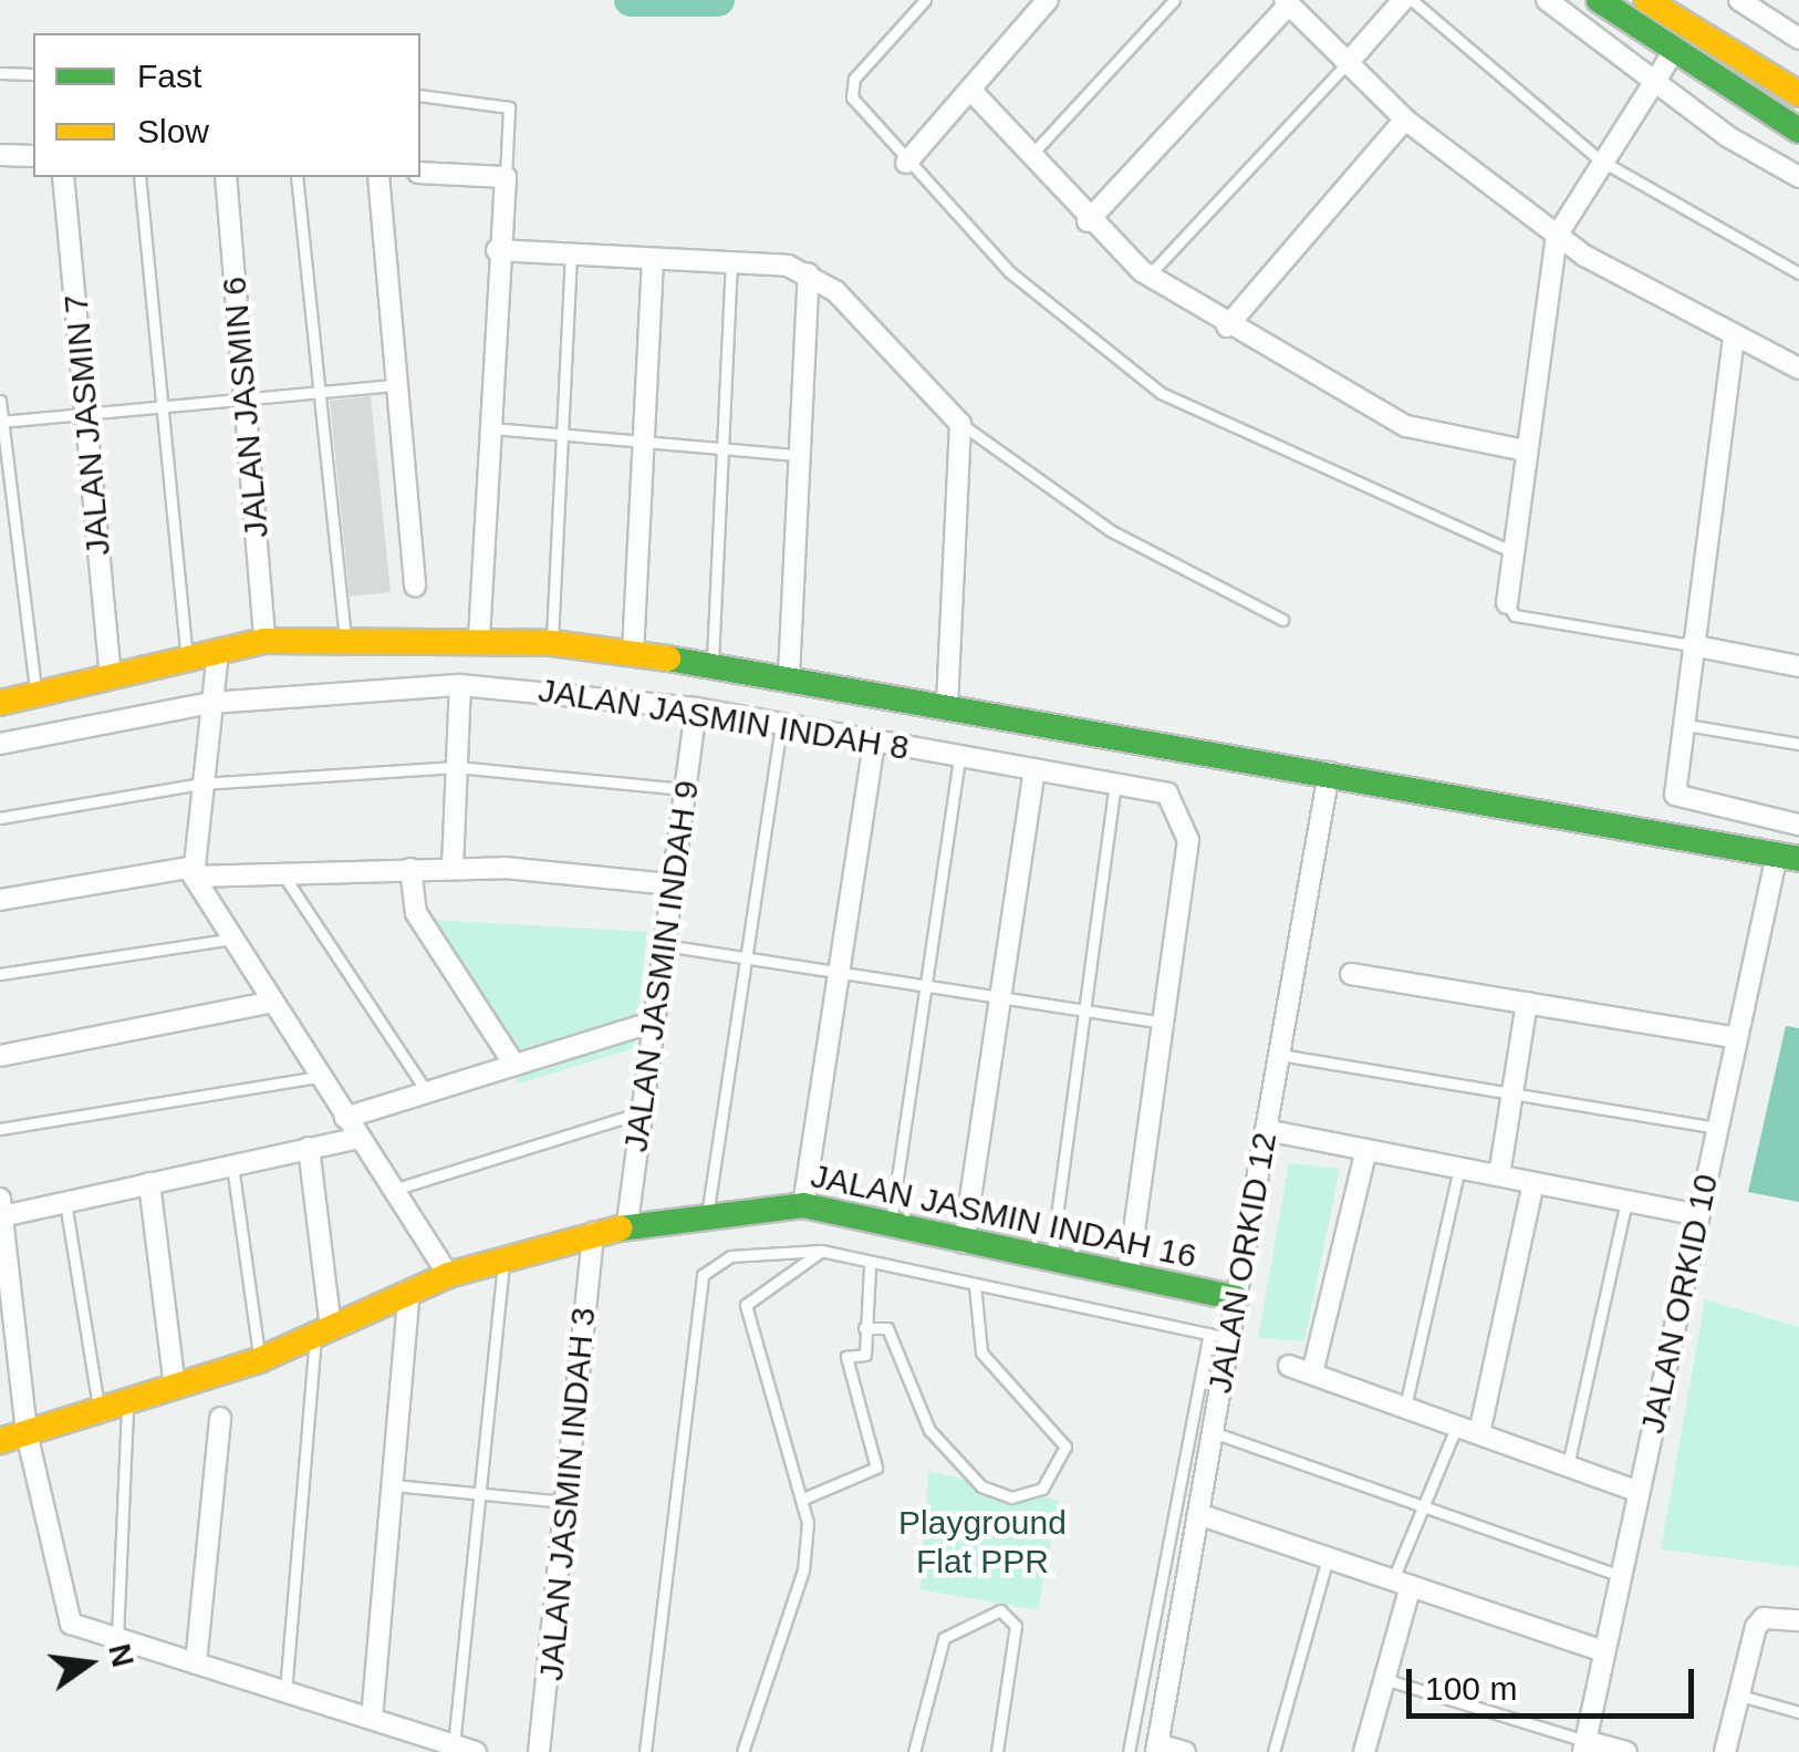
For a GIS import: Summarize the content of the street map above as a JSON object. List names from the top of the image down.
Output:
{
  "streets": {
    "street": [
      "JALAN JASMIN 6",
      "JALAN JASMIN 7",
      "JALAN JASMIN INDAH 8",
      "JALAN JASMIN INDAH 9",
      "JALAN JASMIN INDAH 16",
      "JALAN ORKID 12",
      "JALAN ORKID 10",
      "JALAN JASMIN INDAH 3"
    ]
  },
  "crossings": [
    ["JALAN JASMIN INDAH 8", "JALAN JASMIN INDAH 9"],
    ["JALAN JASMIN INDAH 9", "JALAN JASMIN INDAH 16"],
    ["JALAN JASMIN INDAH 16", "JALAN ORKID 12"],
    ["JALAN JASMIN INDAH 16", "JALAN JASMIN INDAH 3"]
  ],
  "parks": ["Playground Flat PPR"],
  "legend": ["Fast", "Slow"],
  "scale_bar": "100 m",
  "north": "right"
}
